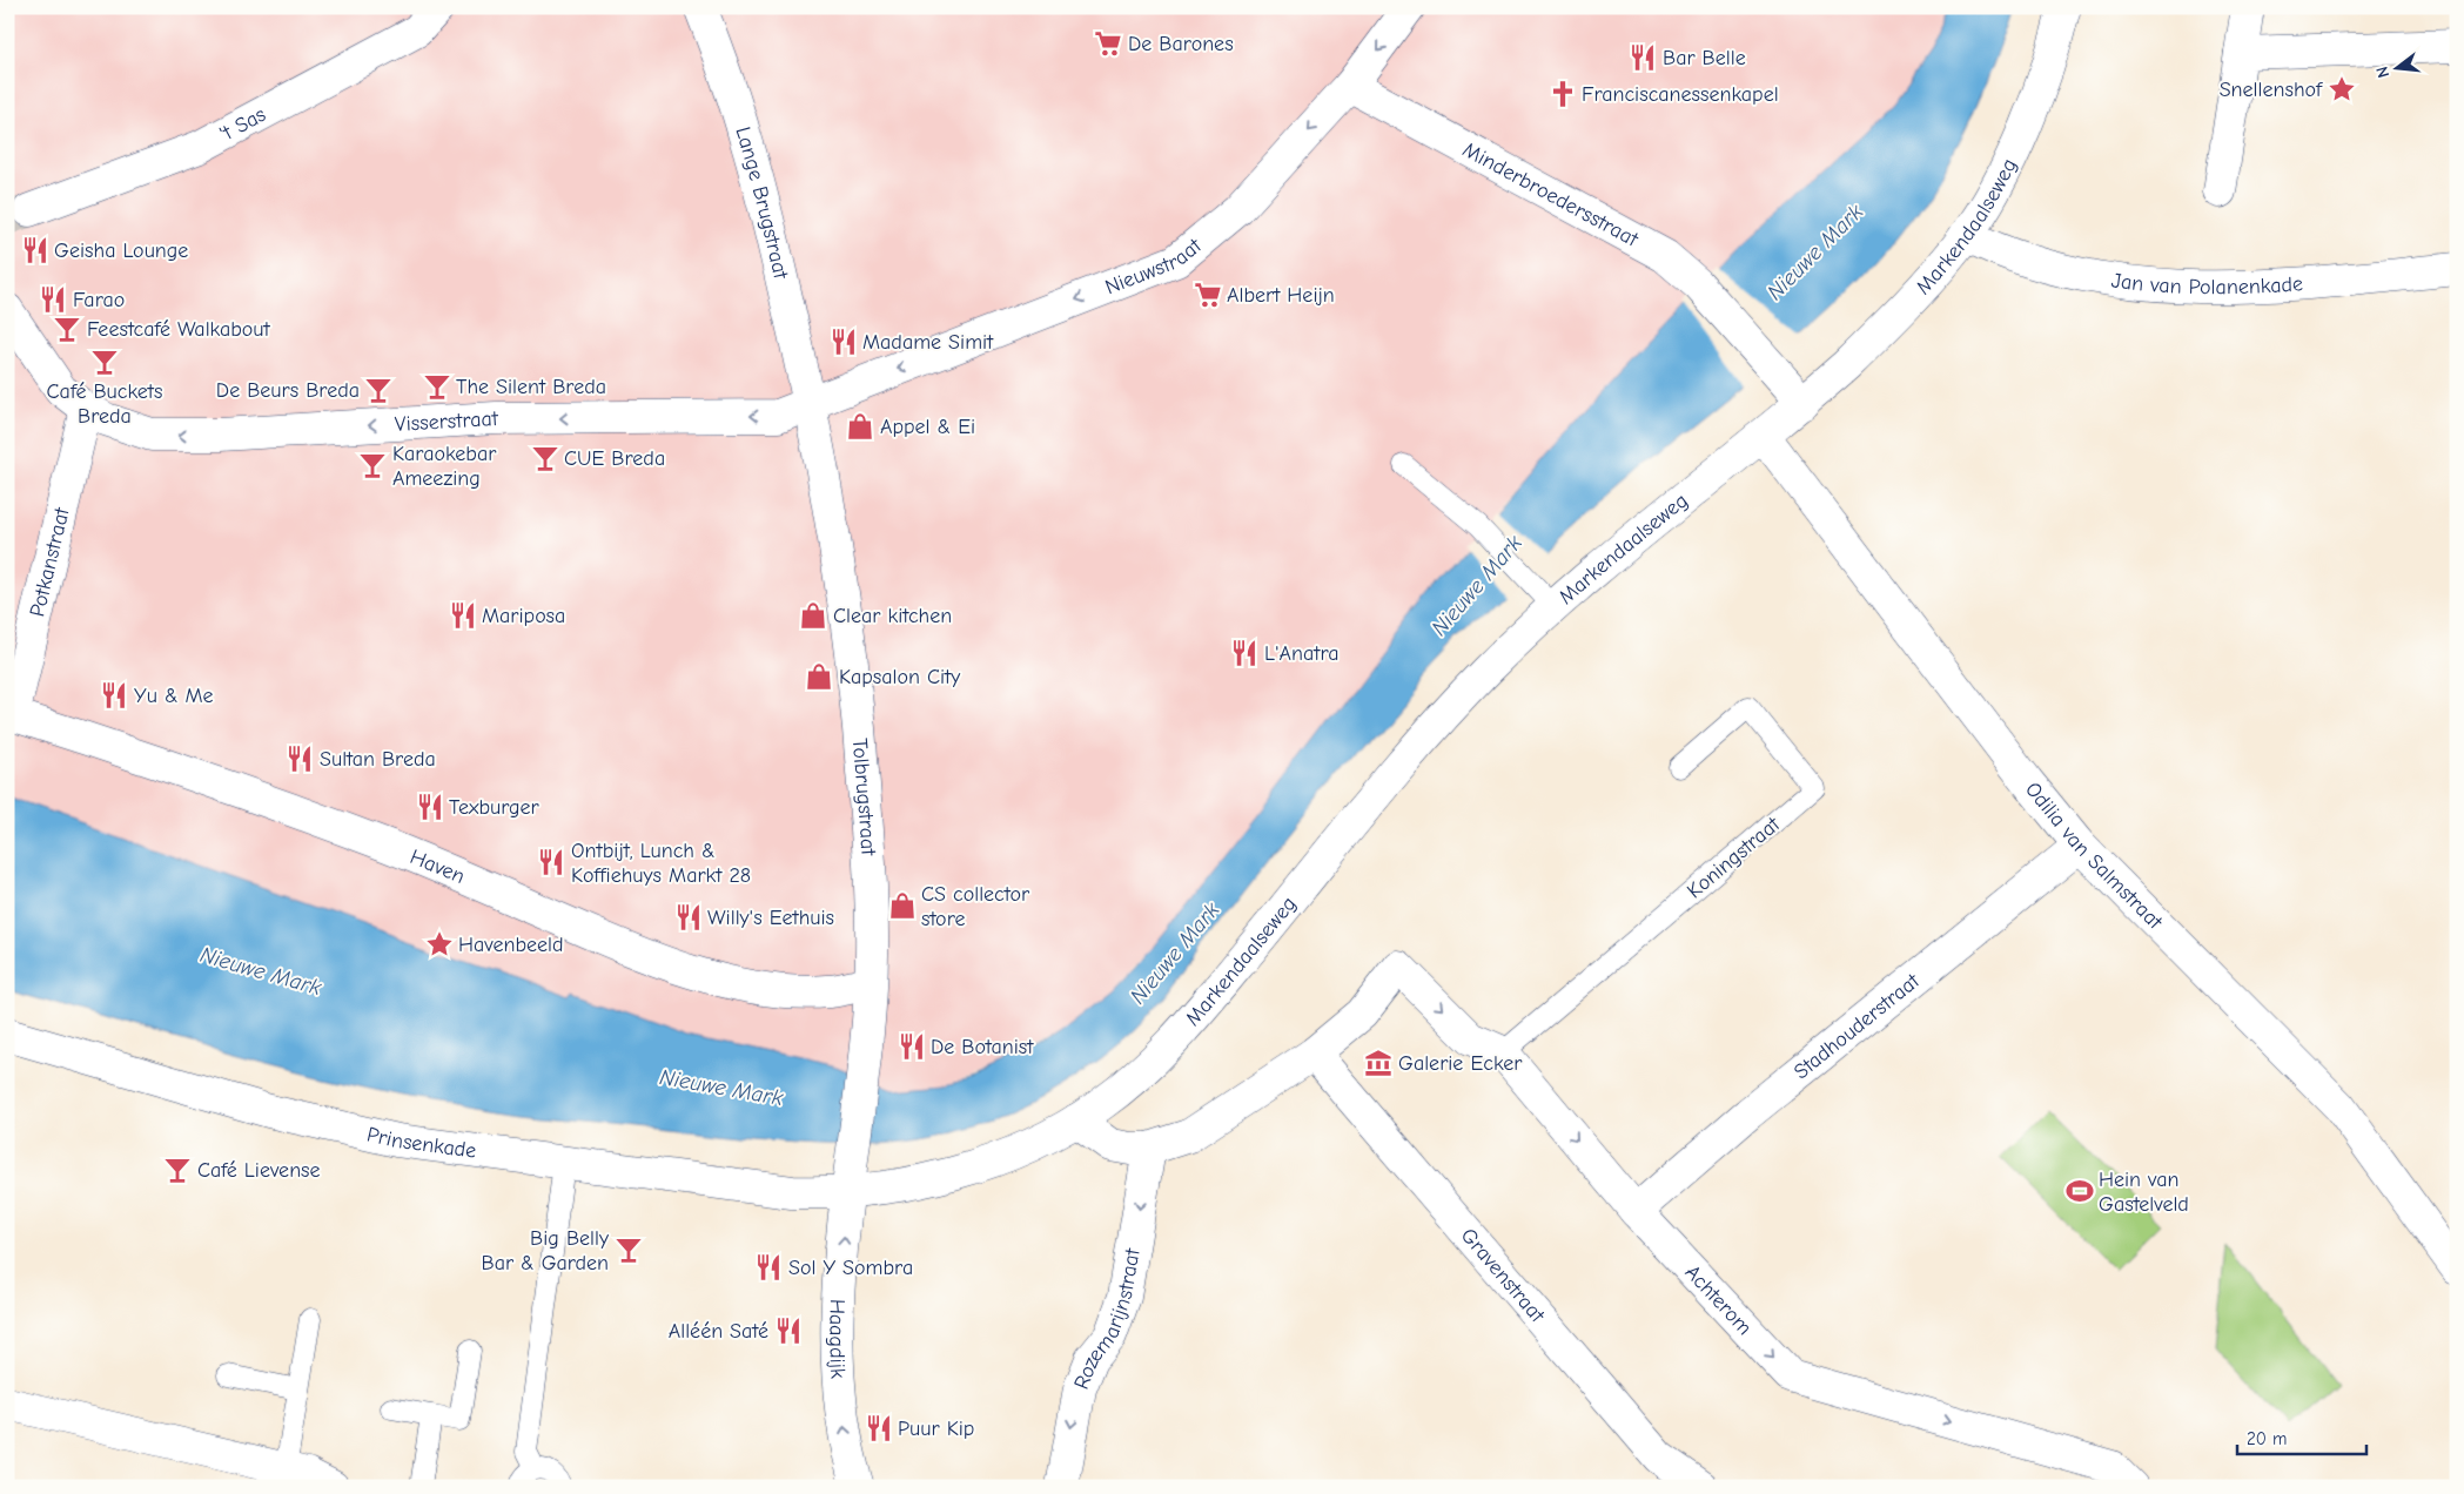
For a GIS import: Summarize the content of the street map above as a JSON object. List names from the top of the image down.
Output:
{
  "streets": {
    "street": [
      "'t Sas",
      "Minderbroedersstraat",
      "Lange Brugstraat",
      "Markendaalseweg",
      "Nieuwstraat",
      "Jan van Polanenkade",
      "Visserstraat",
      "Potkanstraat",
      "Tolbrugstraat",
      "Odilia van Salmstraat",
      "Haven",
      "Stadhouderstraat",
      "Prinsenkade",
      "Gravenstraat",
      "Achterom",
      "Rozemarijnstraat",
      "Haagdijk"
    ],
    "lane": ["Koningstraat"]
  },
  "crossings": [
    ["Minderbroedersstraat", "Markendaalseweg"],
    ["Minderbroedersstraat", "Nieuwstraat"],
    ["Lange Brugstraat", "Nieuwstraat"],
    ["Lange Brugstraat", "Visserstraat"],
    ["Lange Brugstraat", "Tolbrugstraat"],
    ["Markendaalseweg", "Jan van Polanenkade"],
    ["Markendaalseweg", "Tolbrugstraat"],
    ["Markendaalseweg", "Odilia van Salmstraat"],
    ["Markendaalseweg", "Prinsenkade"],
    ["Markendaalseweg", "Haagdijk"],
    ["Nieuwstraat", "Visserstraat"],
    ["Nieuwstraat", "Tolbrugstraat"],
    ["Visserstraat", "Potkanstraat"],
    ["Visserstraat", "Tolbrugstraat"],
    ["Potkanstraat", "Haven"],
    ["Tolbrugstraat", "Haven"],
    ["Tolbrugstraat", "Prinsenkade"],
    ["Tolbrugstraat", "Haagdijk"],
    ["Odilia van Salmstraat", "Stadhouderstraat"],
    ["Koningstraat", "Achterom"],
    ["Stadhouderstraat", "Achterom"],
    ["Prinsenkade", "Haagdijk"],
    ["Gravenstraat", "Achterom"]
  ],
  "one_way": [
    "Nieuwstraat",
    "Visserstraat",
    "Achterom",
    "Rozemarijnstraat",
    "Haagdijk"
  ],
  "water": ["Nieuwe Mark"],
  "places": {
    "supermarket": ["De Barones", "Albert Heijn"],
    "restaurant": [
      "Bar Belle",
      "Geisha Lounge",
      "Farao",
      "Madame Simit",
      "Mariposa",
      "L'Anatra",
      "Yu & Me",
      "Sultan Breda",
      "Texburger",
      "Ontbijt, Lunch & Koffiehuys Markt 28",
      "Willy's Eethuis",
      "De Botanist",
      "Sol Y Sombra",
      "Alléén Saté",
      "Puur Kip"
    ],
    "place": ["Snellenshof", "Havenbeeld"],
    "church": ["Franciscanessenkapel"],
    "bar": [
      "Feestcafé Walkabout",
      "Café Buckets Breda",
      "The Silent Breda",
      "De Beurs Breda",
      "CUE Breda",
      "Karaokebar Ameezing",
      "Café Lievense",
      "Big Belly Bar & Garden"
    ],
    "shop": [
      "Appel & Ei",
      "Clear kitchen",
      "Kapsalon City",
      "CS collector store"
    ],
    "museum": ["Galerie Ecker"],
    "sports": ["Hein van Gastelveld"]
  },
  "scale_bar": "20 m",
  "north": "left"
}
